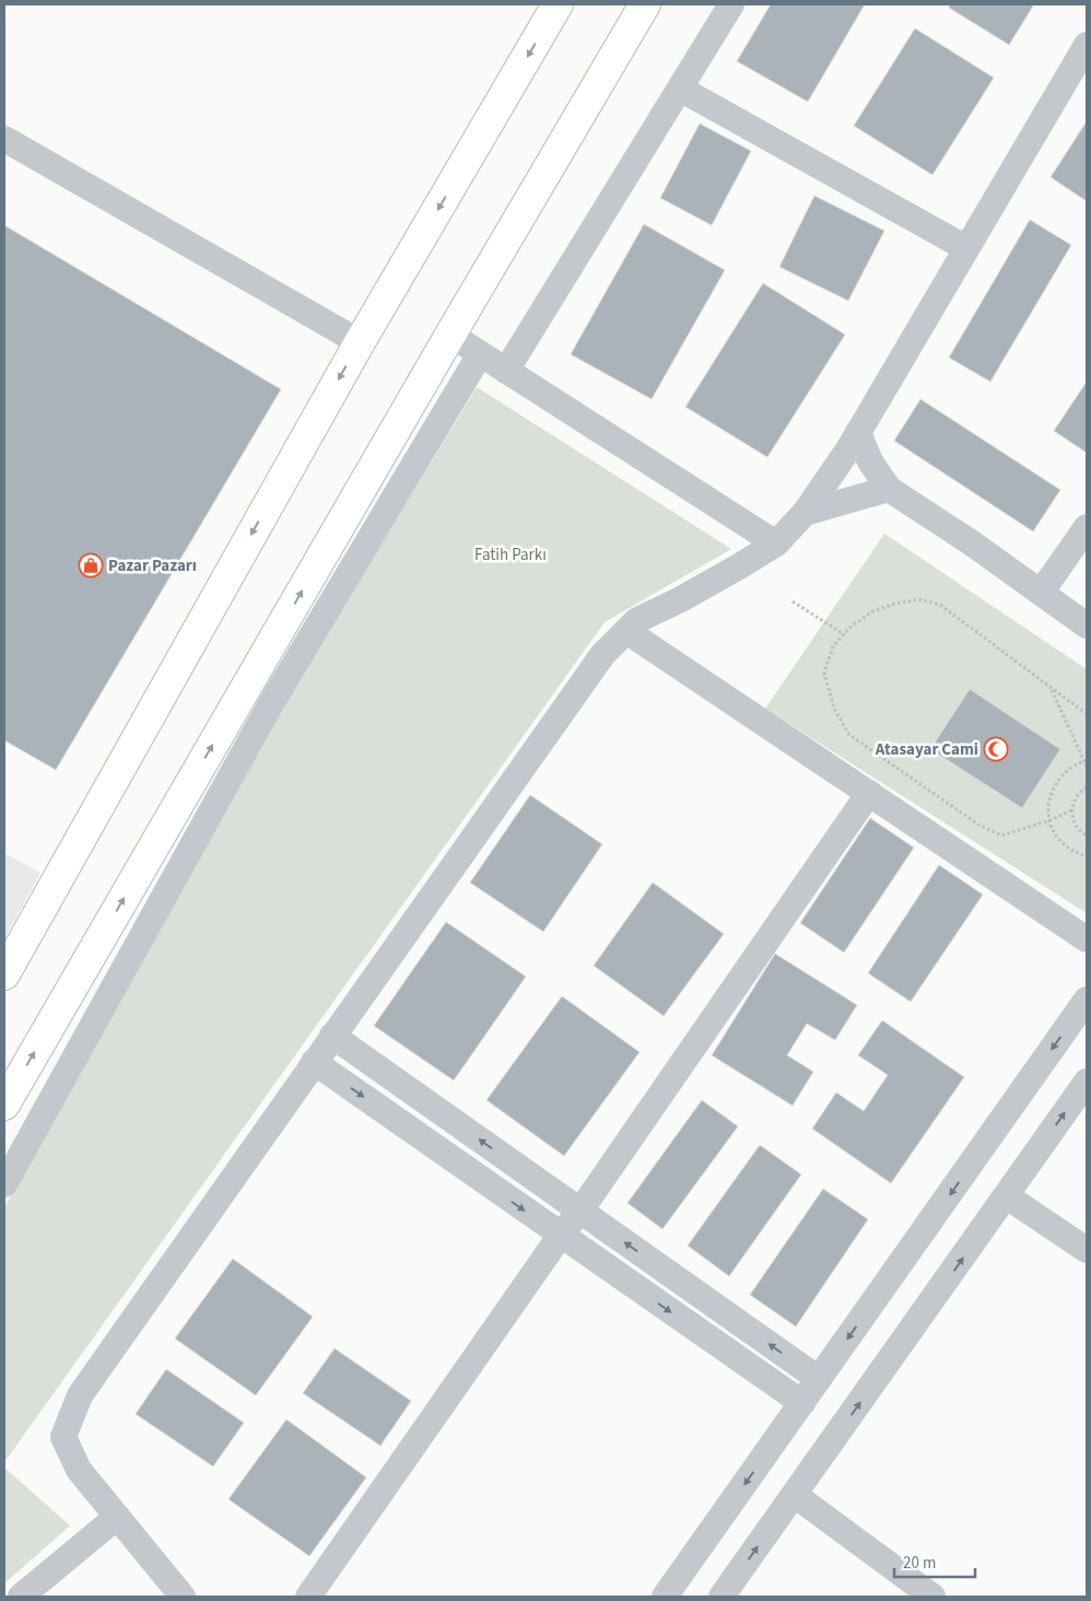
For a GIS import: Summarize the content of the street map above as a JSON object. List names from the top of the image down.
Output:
{
  "parks": ["Fatih Parkı"],
  "places": {
    "shop": ["Pazar Pazarı"],
    "mosque": ["Atasayar Cami"]
  },
  "scale_bar": "20 m"
}
